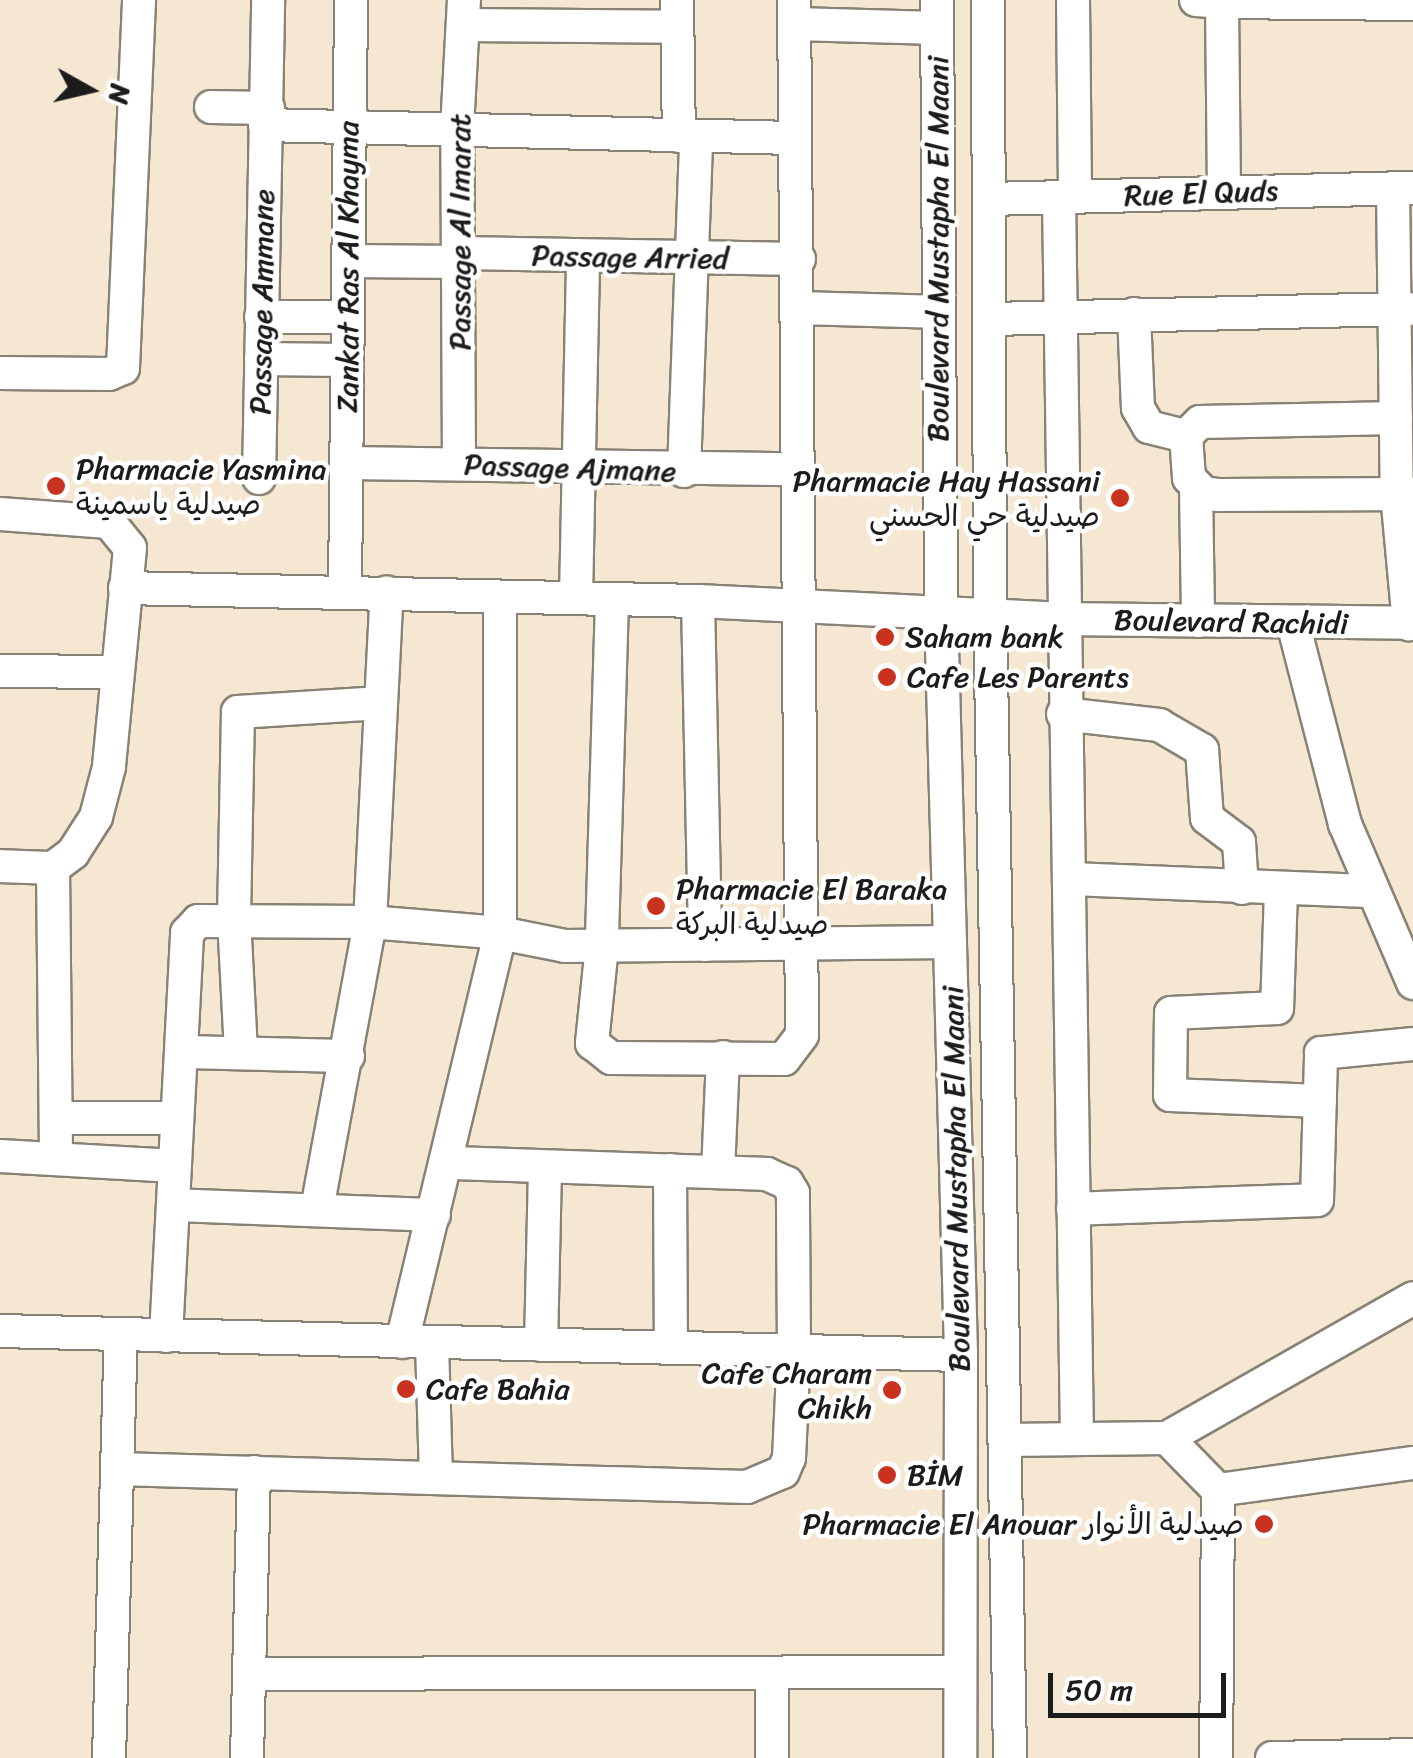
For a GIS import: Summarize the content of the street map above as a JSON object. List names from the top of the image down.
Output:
{
  "streets": {
    "street": [
      "Rue El Quds",
      "Passage Al Imarat",
      "Boulevard Mustapha El Maani",
      "Passage Arried",
      "Zankat Ras Al Khayma",
      "Passage Ammane",
      "Passage Ajmane",
      "Boulevard Rachidi"
    ]
  },
  "crossings": [
    ["Rue El Quds", "Boulevard Mustapha El Maani"],
    ["Passage Al Imarat", "Passage Arried"],
    ["Passage Al Imarat", "Passage Ajmane"],
    ["Boulevard Mustapha El Maani", "Boulevard Rachidi"],
    ["Passage Arried", "Zankat Ras Al Khayma"],
    ["Zankat Ras Al Khayma", "Passage Ajmane"],
    ["Zankat Ras Al Khayma", "Boulevard Rachidi"]
  ],
  "places": [
    "Pharmacie Yasmina صيدلية ياسمينة",
    "Pharmacie Hay Hassani صيدلية حي الحسني",
    "Saham bank",
    "Cafe Les Parents",
    "Pharmacie El Baraka صيدلية البركة",
    "Cafe Bahia",
    "Cafe Charam Chikh",
    "BİM",
    "Pharmacie El Anouar صيدلية الأنوار"
  ],
  "scale_bar": "50 m",
  "north": "right"
}
